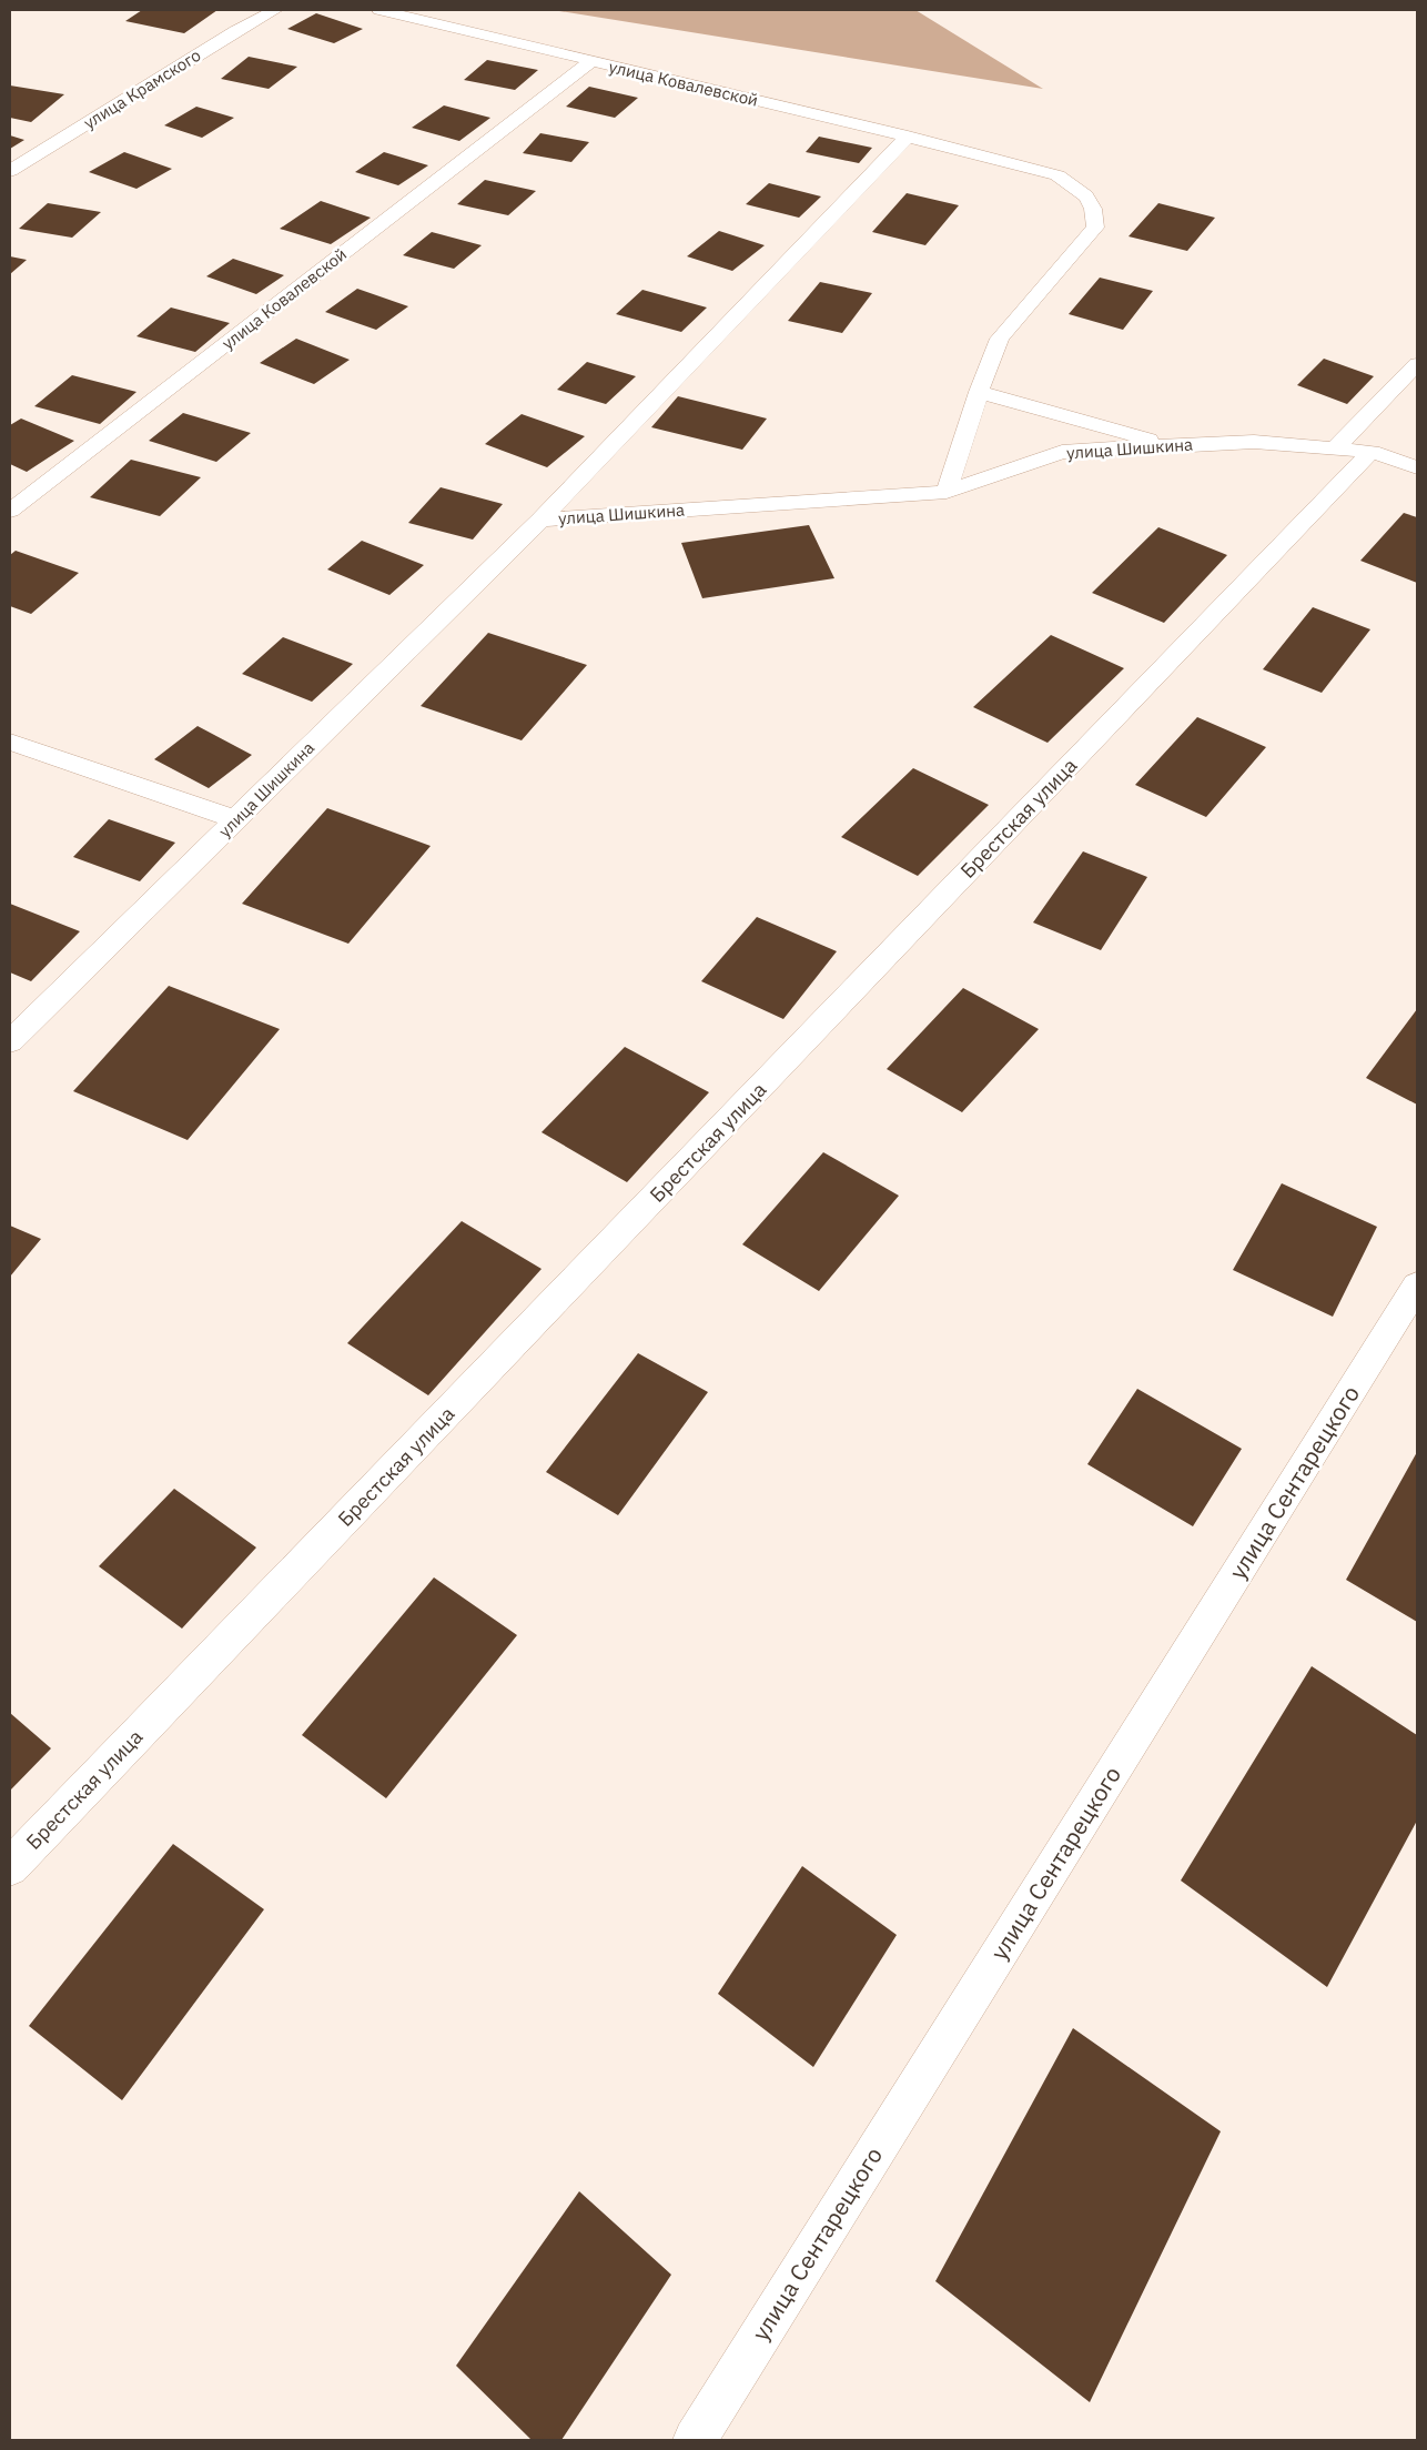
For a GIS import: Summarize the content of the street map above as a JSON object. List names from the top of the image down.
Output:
{
  "streets": {
    "street": [
      "улица Ковалевской",
      "улица Крамского",
      "улица Шишкина",
      "Брестская улица",
      "улица Сентарецкого"
    ]
  },
  "crossings": [
    ["улица Ковалевской", "улица Шишкина"],
    ["улица Шишкина", "Брестская улица"]
  ]
}
